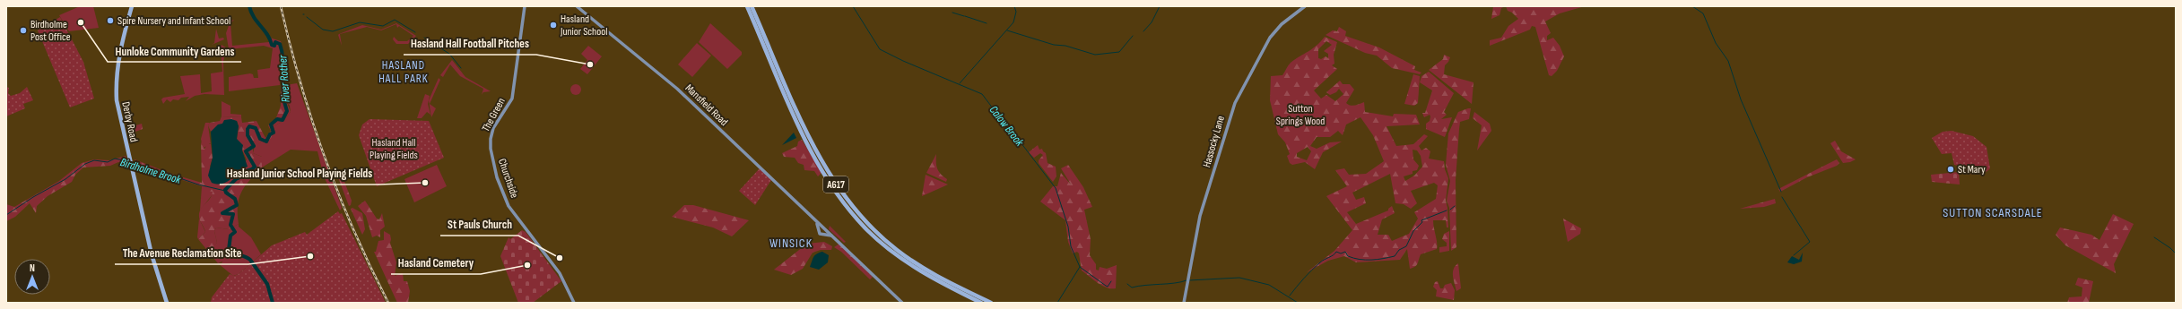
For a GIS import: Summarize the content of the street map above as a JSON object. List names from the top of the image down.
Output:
{
  "streets": {
    "highway": ["Derby Road", "A617"],
    "main road": [
      "Mansfield Road",
      "The Green",
      "Hassocky Lane",
      "Churchside"
    ]
  },
  "crossings": [
    ["The Green", "Churchside"]
  ],
  "districts": ["HASLAND HALL PARK", "SUTTON SCARSDALE", "WINSICK"],
  "water": ["River Rother", "Calow Brook", "Birdholme Brook"],
  "parks": ["Sutton Springs Wood", "Hasland Hall Playing Fields"],
  "places": [
    "Spire Nursery and Infant School",
    "Hunloke Community Gardens",
    "Hasland Junior School",
    "Birdholme Post Office",
    "Hasland Hall Football Pitches",
    "St Mary",
    "Hasland Junior School Playing Fields",
    "The Avenue Reclamation Site",
    "St Pauls Church",
    "Hasland Cemetery"
  ],
  "north": "top"
}
